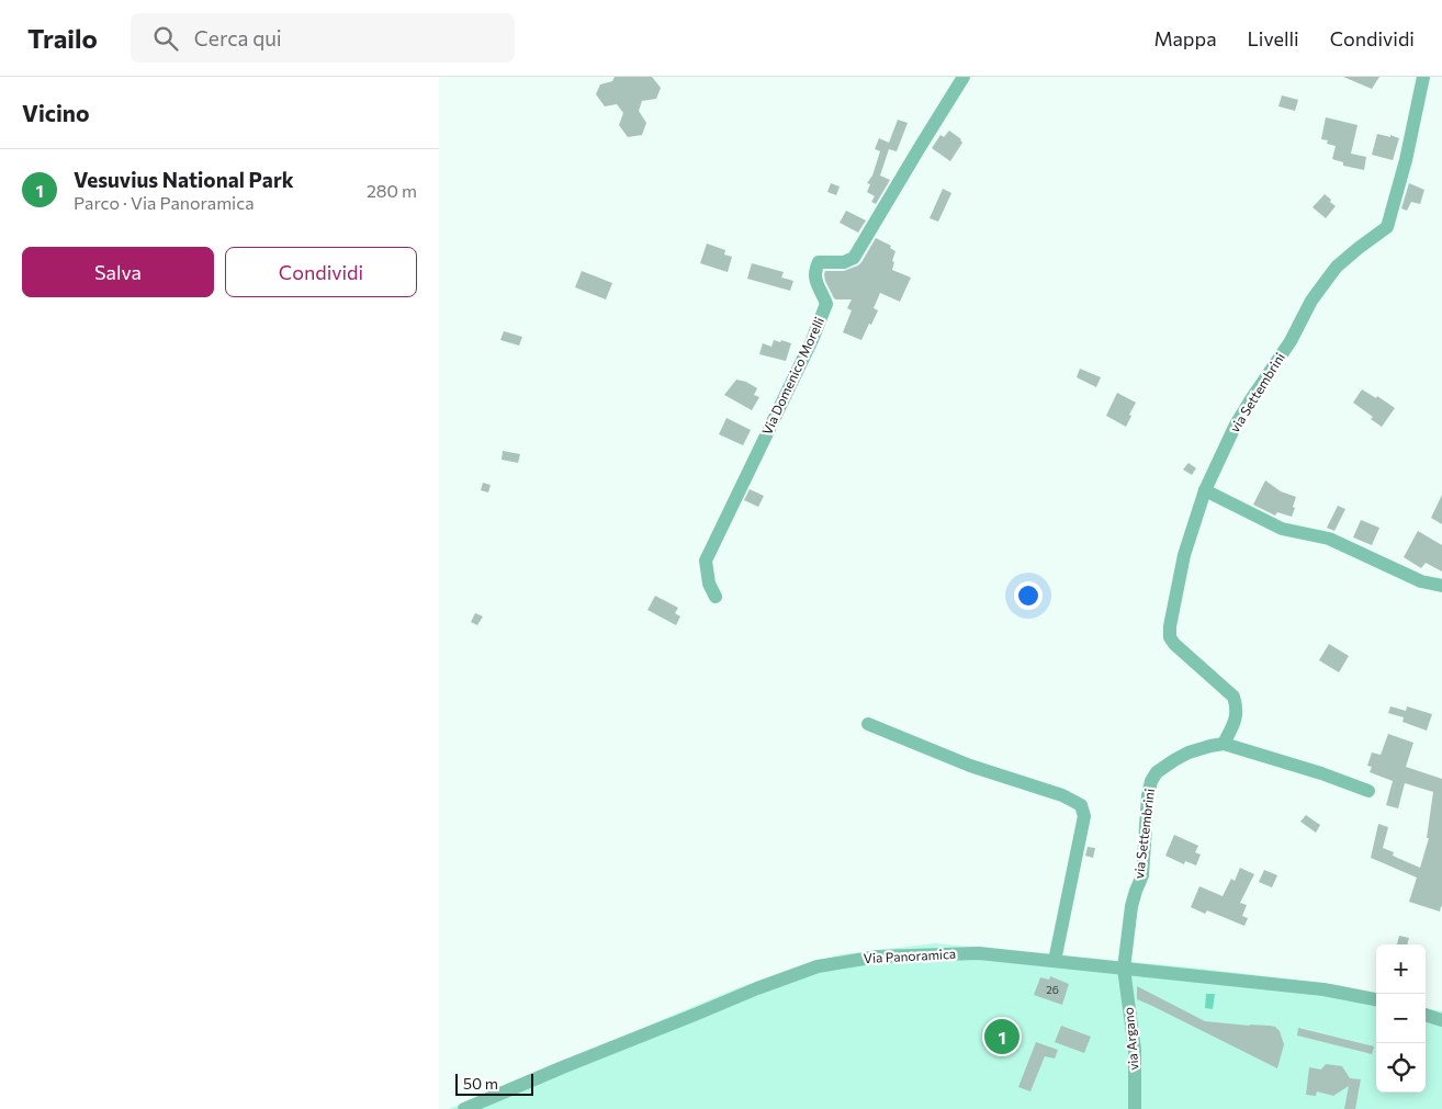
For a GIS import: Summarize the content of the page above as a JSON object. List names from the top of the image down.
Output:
{
  "streets": {
    "street": [
      "Via Domenico Morelli",
      "via Settembrini",
      "Via Panoramica",
      "via Argano"
    ]
  },
  "crossings": [
    ["via Settembrini", "Via Panoramica"],
    ["via Settembrini", "via Argano"],
    ["Via Panoramica", "via Argano"]
  ],
  "house_numbers": ["26"],
  "scale_bar": "50 m",
  "page": {
    "header": "Trailo",
    "search": "Cerca qui",
    "nav": ["Mappa", "Livelli", "Condividi"],
    "heading": "Vicino",
    "list": [
      {
        "mark": "1",
        "name": "Vesuvius National Park",
        "note": "Parco · Via Panoramica",
        "value": "280 m"
      }
    ],
    "buttons": ["Salva", "Condividi"],
    "map_buttons": ["+", "−"],
    "pins": "1",
    "scale": "50 m"
  }
}
